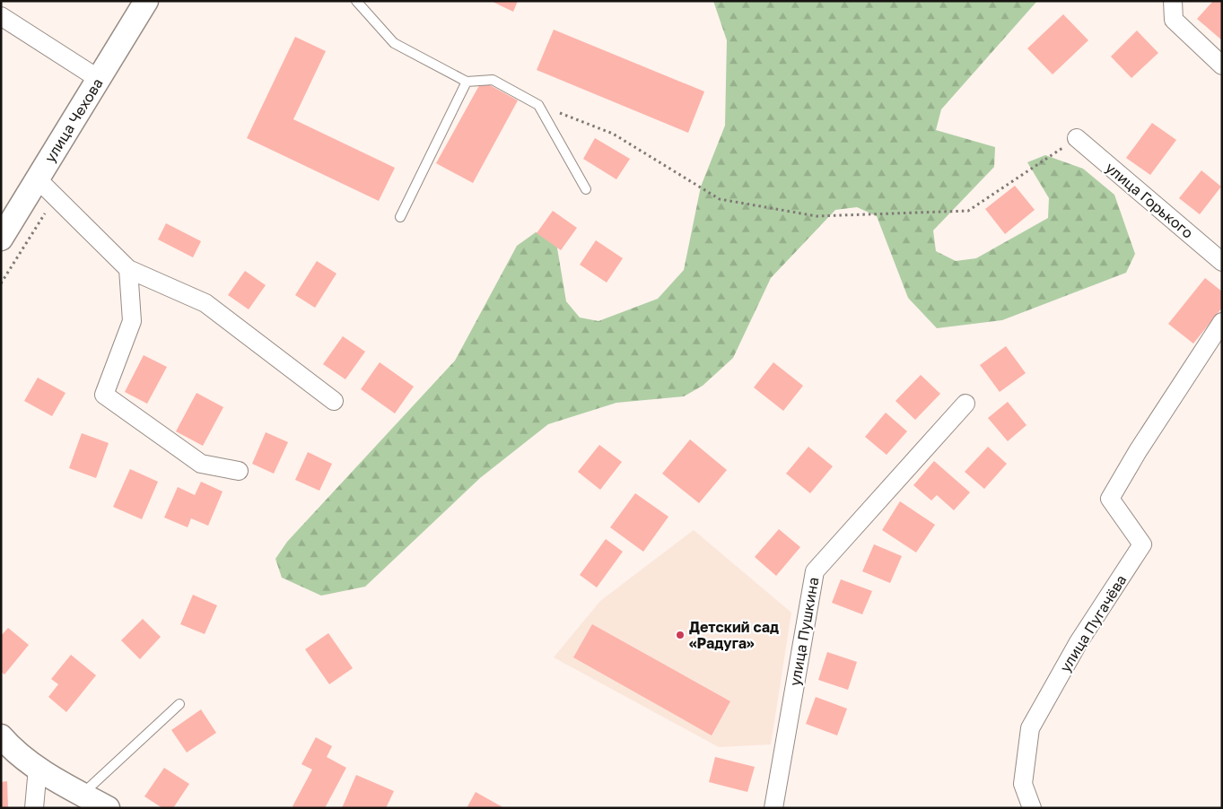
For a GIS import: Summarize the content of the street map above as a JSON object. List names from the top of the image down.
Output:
{
  "streets": {
    "street": [
      "улица Чехова",
      "улица Горького",
      "улица Пугачёва",
      "улица Пушкина"
    ]
  },
  "places": ["Детский сад «Радуга»"]
}
